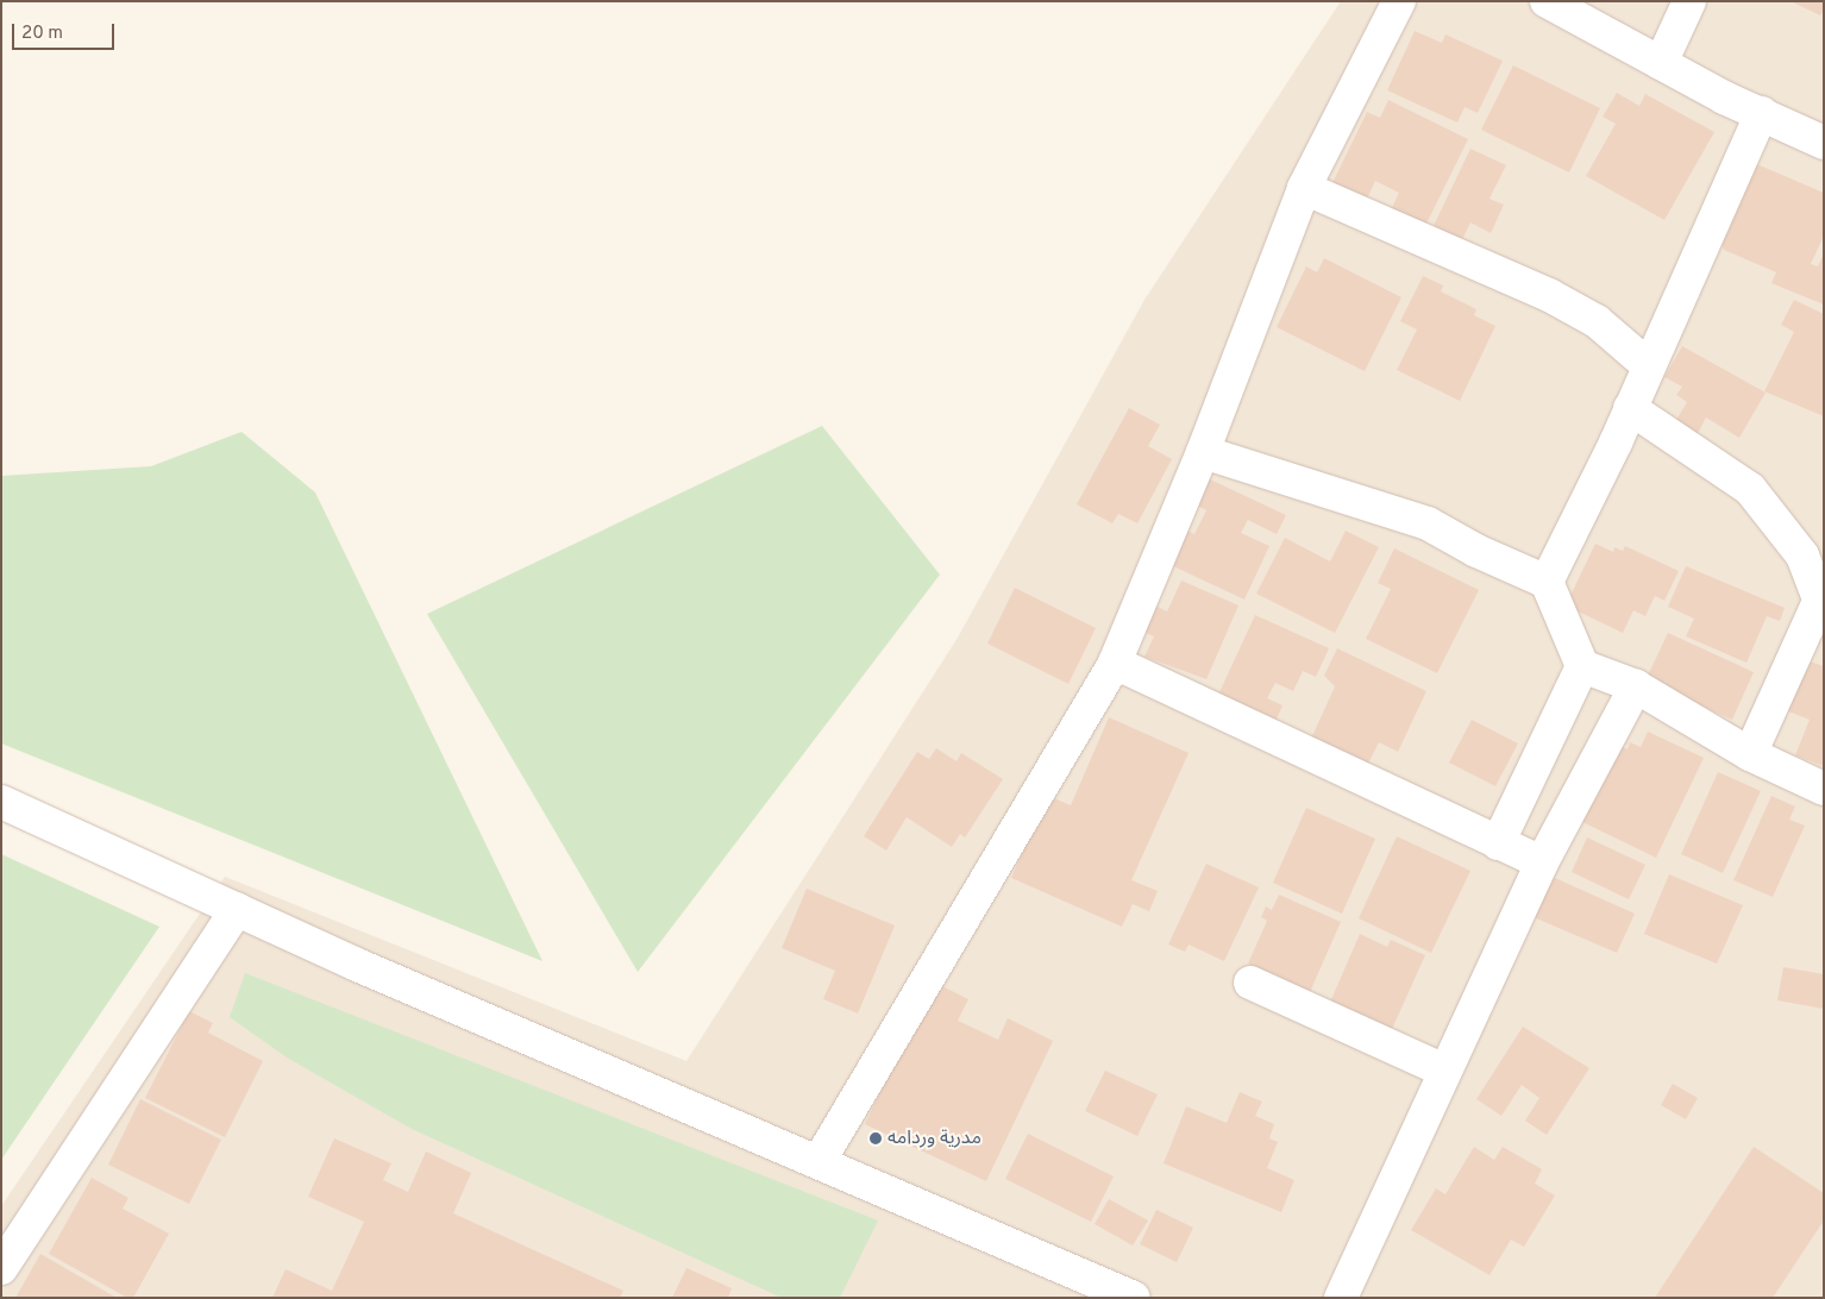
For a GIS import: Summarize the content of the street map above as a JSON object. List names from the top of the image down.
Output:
{
  "places": ["مدرية وردامه"],
  "scale_bar": "20 m"
}
